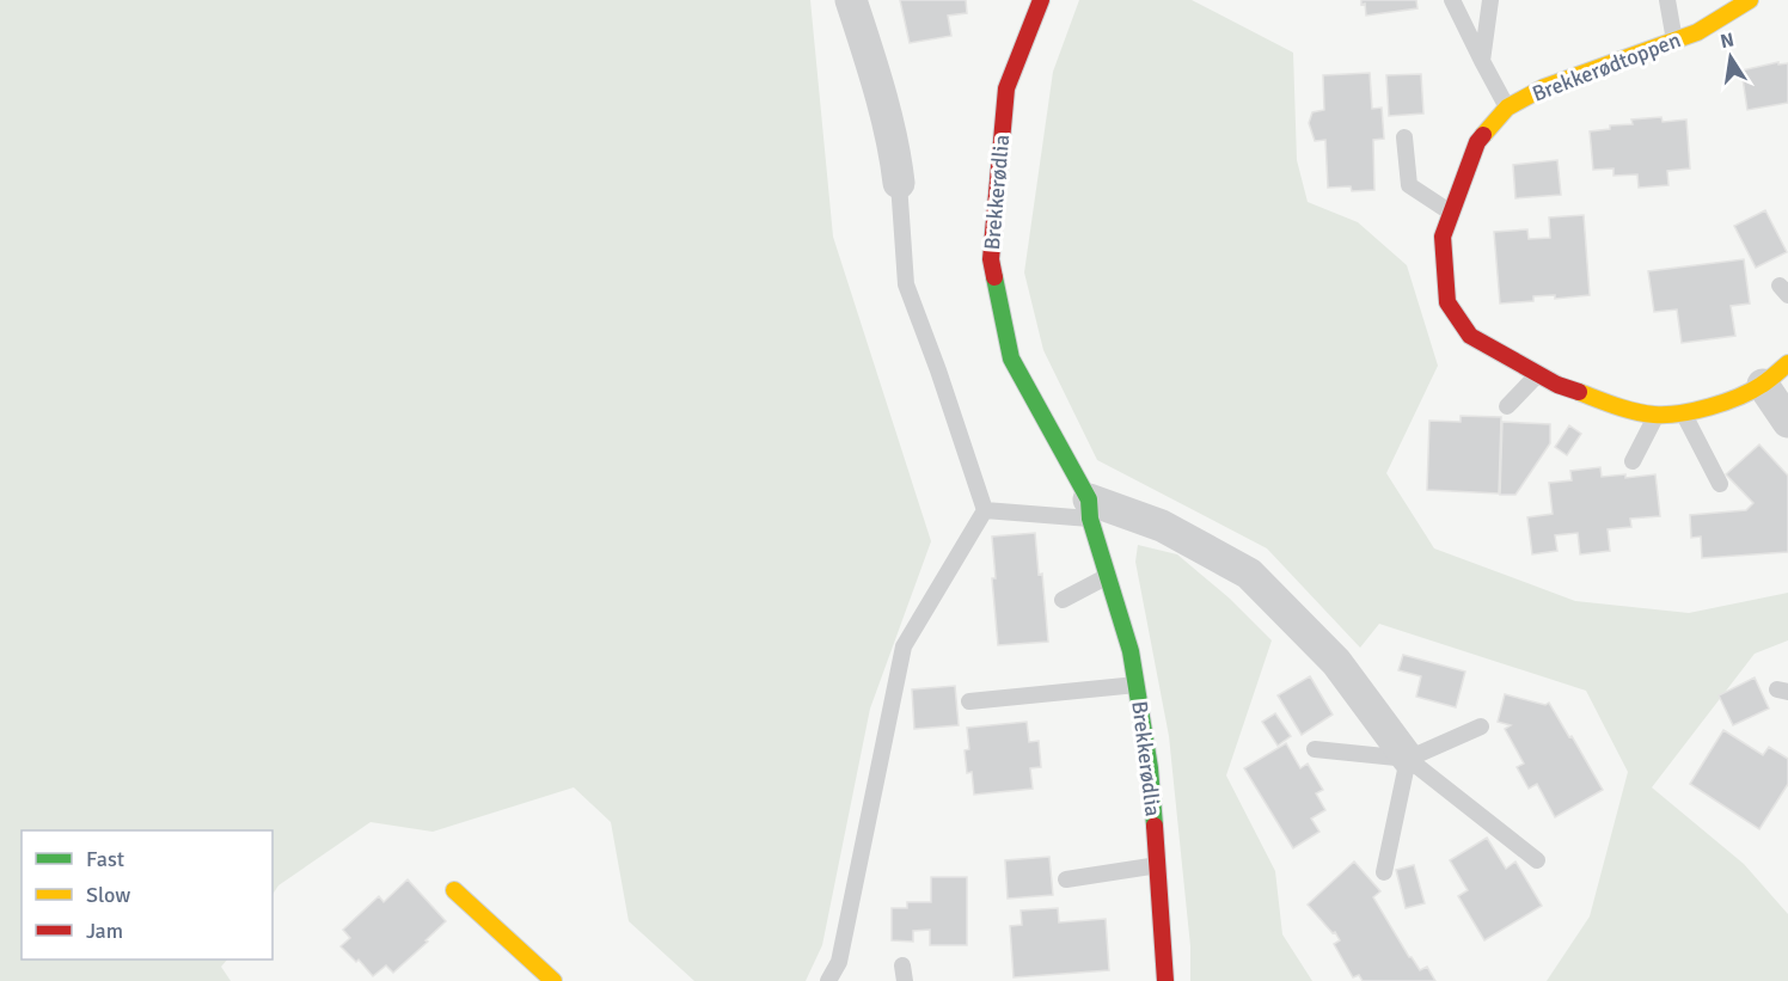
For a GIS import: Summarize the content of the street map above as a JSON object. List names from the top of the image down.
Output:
{
  "streets": {
    "street": ["Brekkerødtoppen", "Brekkerødlia"]
  },
  "legend": ["Fast", "Slow", "Jam"],
  "north": "top"
}
